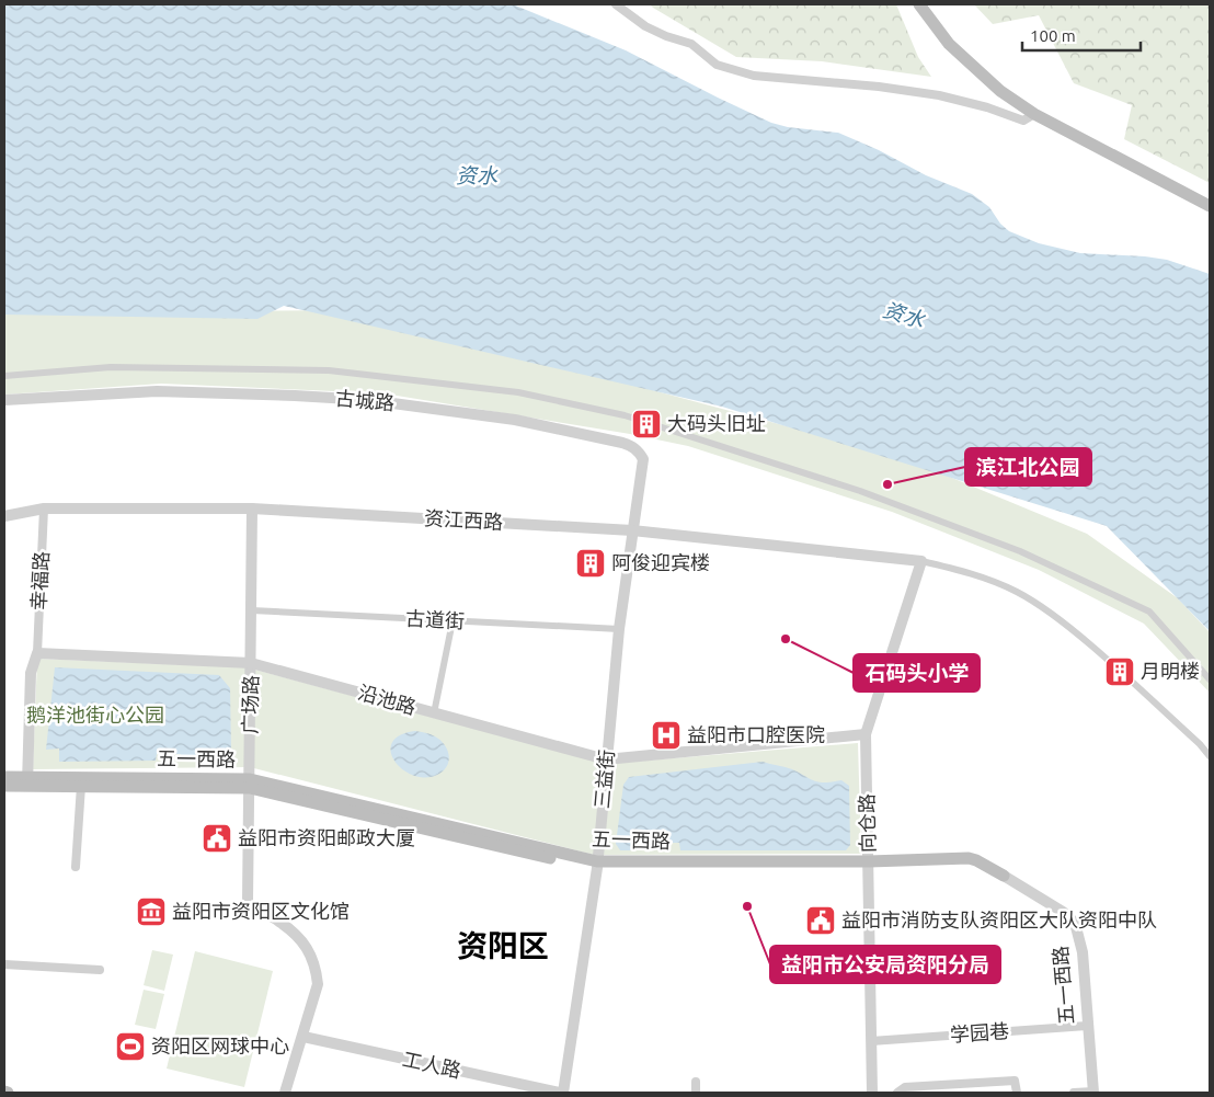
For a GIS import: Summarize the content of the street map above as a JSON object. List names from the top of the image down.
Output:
{
  "streets": {
    "main road": ["五一西路"],
    "street": [
      "古城路",
      "资江西路",
      "幸福路",
      "古道街",
      "沿池路",
      "广场路",
      "三益街",
      "向仓路",
      "学园巷",
      "工人路"
    ]
  },
  "crossings": [
    ["古城路", "资江西路"],
    ["古城路", "三益街"],
    ["资江西路", "幸福路"],
    ["资江西路", "广场路"],
    ["资江西路", "三益街"],
    ["资江西路", "向仓路"],
    ["幸福路", "沿池路"],
    ["古道街", "广场路"],
    ["古道街", "三益街"],
    ["沿池路", "广场路"],
    ["沿池路", "三益街"],
    ["沿池路", "向仓路"],
    ["广场路", "五一西路"],
    ["广场路", "工人路"],
    ["五一西路", "三益街"],
    ["五一西路", "向仓路"],
    ["五一西路", "学园巷"],
    ["三益街", "工人路"],
    ["向仓路", "学园巷"]
  ],
  "districts": ["资阳区"],
  "water": ["资水"],
  "parks": ["鹅洋池街心公园"],
  "places": {
    "building": ["大码头旧址", "阿俊迎宾楼", "月明楼"],
    "other": ["滨江北公园", "石码头小学", "益阳市公安局资阳分局"],
    "hospital": ["益阳市口腔医院"],
    "public building": ["益阳市资阳邮政大厦", "益阳市消防支队资阳区大队资阳中队"],
    "museum": ["益阳市资阳区文化馆"],
    "sports": ["资阳区网球中心"]
  },
  "scale_bar": "100 m"
}
